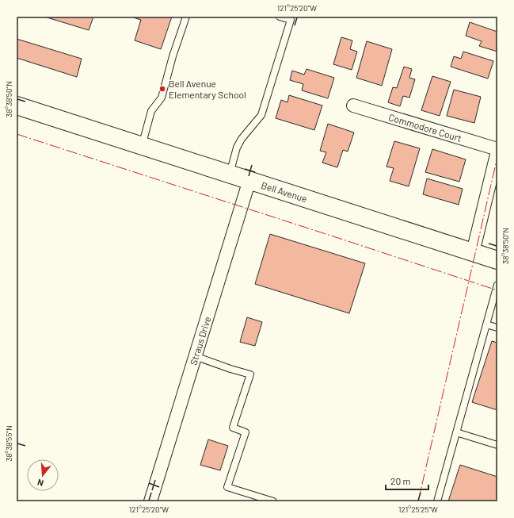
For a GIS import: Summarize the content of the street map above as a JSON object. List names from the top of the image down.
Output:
{
  "streets": {
    "main road": ["Bell Avenue"],
    "street": ["Commodore Court", "Straus Drive"]
  },
  "crossings": [
    ["Bell Avenue", "Straus Drive"]
  ],
  "places": ["Bell Avenue Elementary School"],
  "scale_bar": "20 m",
  "north": "bottom",
  "coordinates": [
    "121°25'20\"W",
    "38°38'50\"N",
    "38°38'55\"N",
    "121°25'25\"W"
  ]
}
